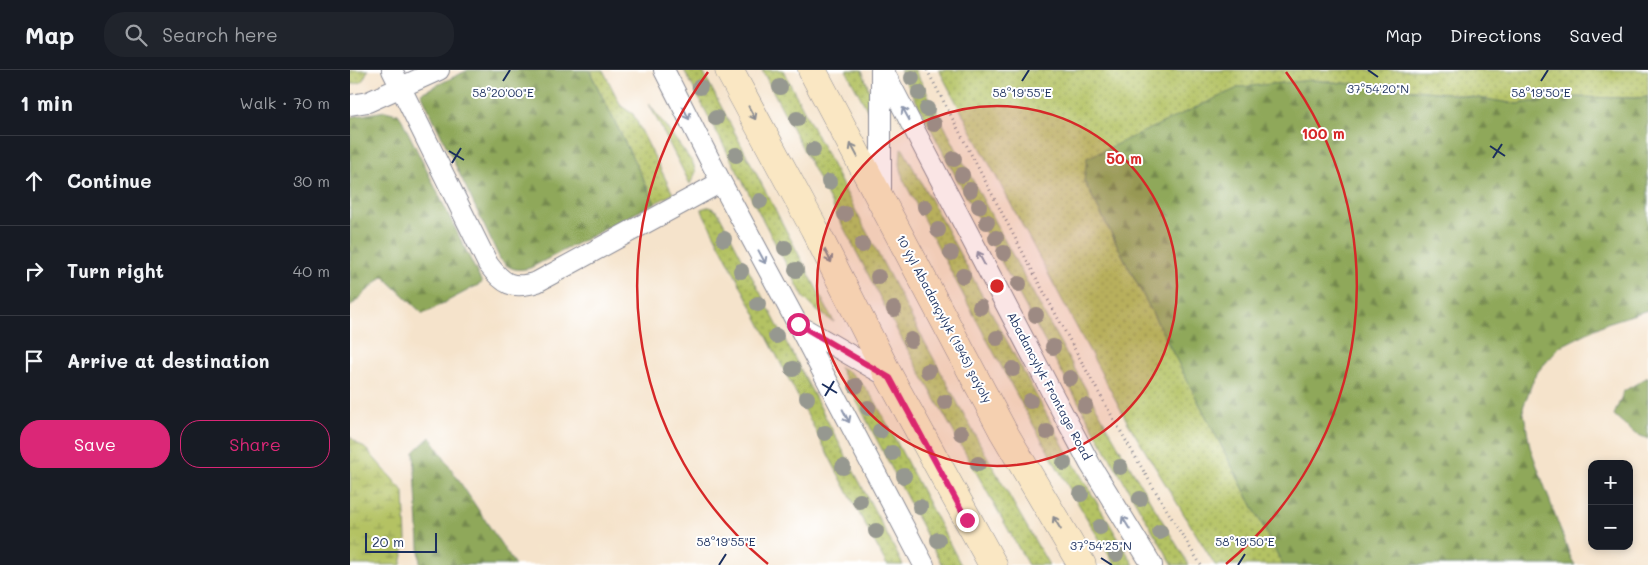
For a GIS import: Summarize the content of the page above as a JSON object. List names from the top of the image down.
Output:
{
  "streets": {
    "main road": ["10 ýyl Abadançylyk (1945) şaýoly"],
    "street": ["Abadancylyk Frontage Road"]
  },
  "one_way": ["Abadancylyk Frontage Road"],
  "scale_bar": "20 m",
  "page": {
    "header": "Map",
    "search": "Search here",
    "nav": ["Map", "Directions", "Saved"],
    "heading": ["1 min", "Walk · 70 m"],
    "list": [
      ["Continue", "30 m"],
      ["Turn right", "40 m"],
      "Arrive at destination"
    ],
    "buttons": ["Save", "Share"],
    "map_buttons": ["+", "−"],
    "scale": "20 m"
  },
  "coordinates": [
    "37°54'20\"N",
    "58°20'00\"E",
    "58°19'55\"E",
    "58°19'50\"E",
    "37°54'25\"N"
  ],
  "rings": ["100 m", "50 m"]
}
